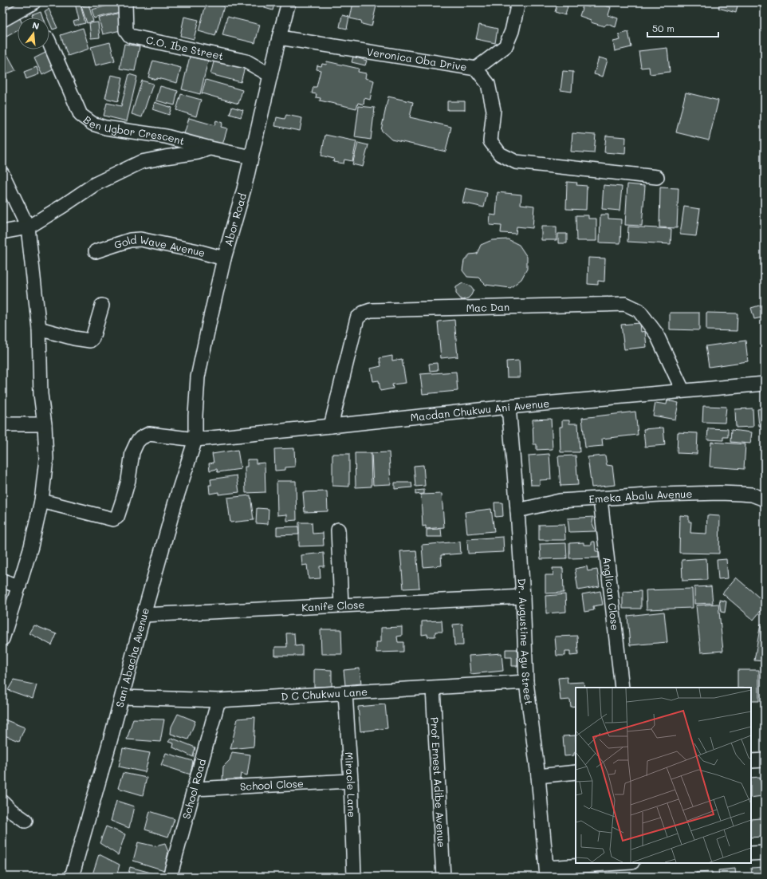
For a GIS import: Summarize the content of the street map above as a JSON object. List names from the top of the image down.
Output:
{
  "streets": {
    "street": [
      "C.O. Ibe Street",
      "Veronica Oba Drive",
      "Ben Ugbor Crescent",
      "Abor Road",
      "Gold Wave Avenue",
      "Mac Dan",
      "Macdan Chukwu Ani Avenue",
      "Emeka Abalu Avenue",
      "Anglican Close",
      "Kanife Close",
      "Dr. Augustine Agu Street",
      "Sani Abacha Avenue",
      "D C Chukwu Lane",
      "Prof Ernest Adibe Avenue",
      "School Close",
      "Miracle Lane",
      "School Road"
    ]
  },
  "crossings": [
    ["C.O. Ibe Street", "Abor Road"],
    ["Veronica Oba Drive", "Abor Road"],
    ["Ben Ugbor Crescent", "Abor Road"],
    ["Abor Road", "Gold Wave Avenue"],
    ["Abor Road", "Macdan Chukwu Ani Avenue"],
    ["Abor Road", "Sani Abacha Avenue"],
    ["Mac Dan", "Macdan Chukwu Ani Avenue"],
    ["Macdan Chukwu Ani Avenue", "Dr. Augustine Agu Street"],
    ["Macdan Chukwu Ani Avenue", "Sani Abacha Avenue"],
    ["Emeka Abalu Avenue", "Anglican Close"],
    ["Emeka Abalu Avenue", "Dr. Augustine Agu Street"],
    ["Kanife Close", "Dr. Augustine Agu Street"],
    ["Kanife Close", "Sani Abacha Avenue"],
    ["Dr. Augustine Agu Street", "D C Chukwu Lane"],
    ["Sani Abacha Avenue", "D C Chukwu Lane"],
    ["D C Chukwu Lane", "Prof Ernest Adibe Avenue"],
    ["D C Chukwu Lane", "Miracle Lane"],
    ["D C Chukwu Lane", "School Road"],
    ["School Close", "Miracle Lane"],
    ["School Close", "School Road"]
  ],
  "scale_bar": "50 m",
  "north": "top"
}
